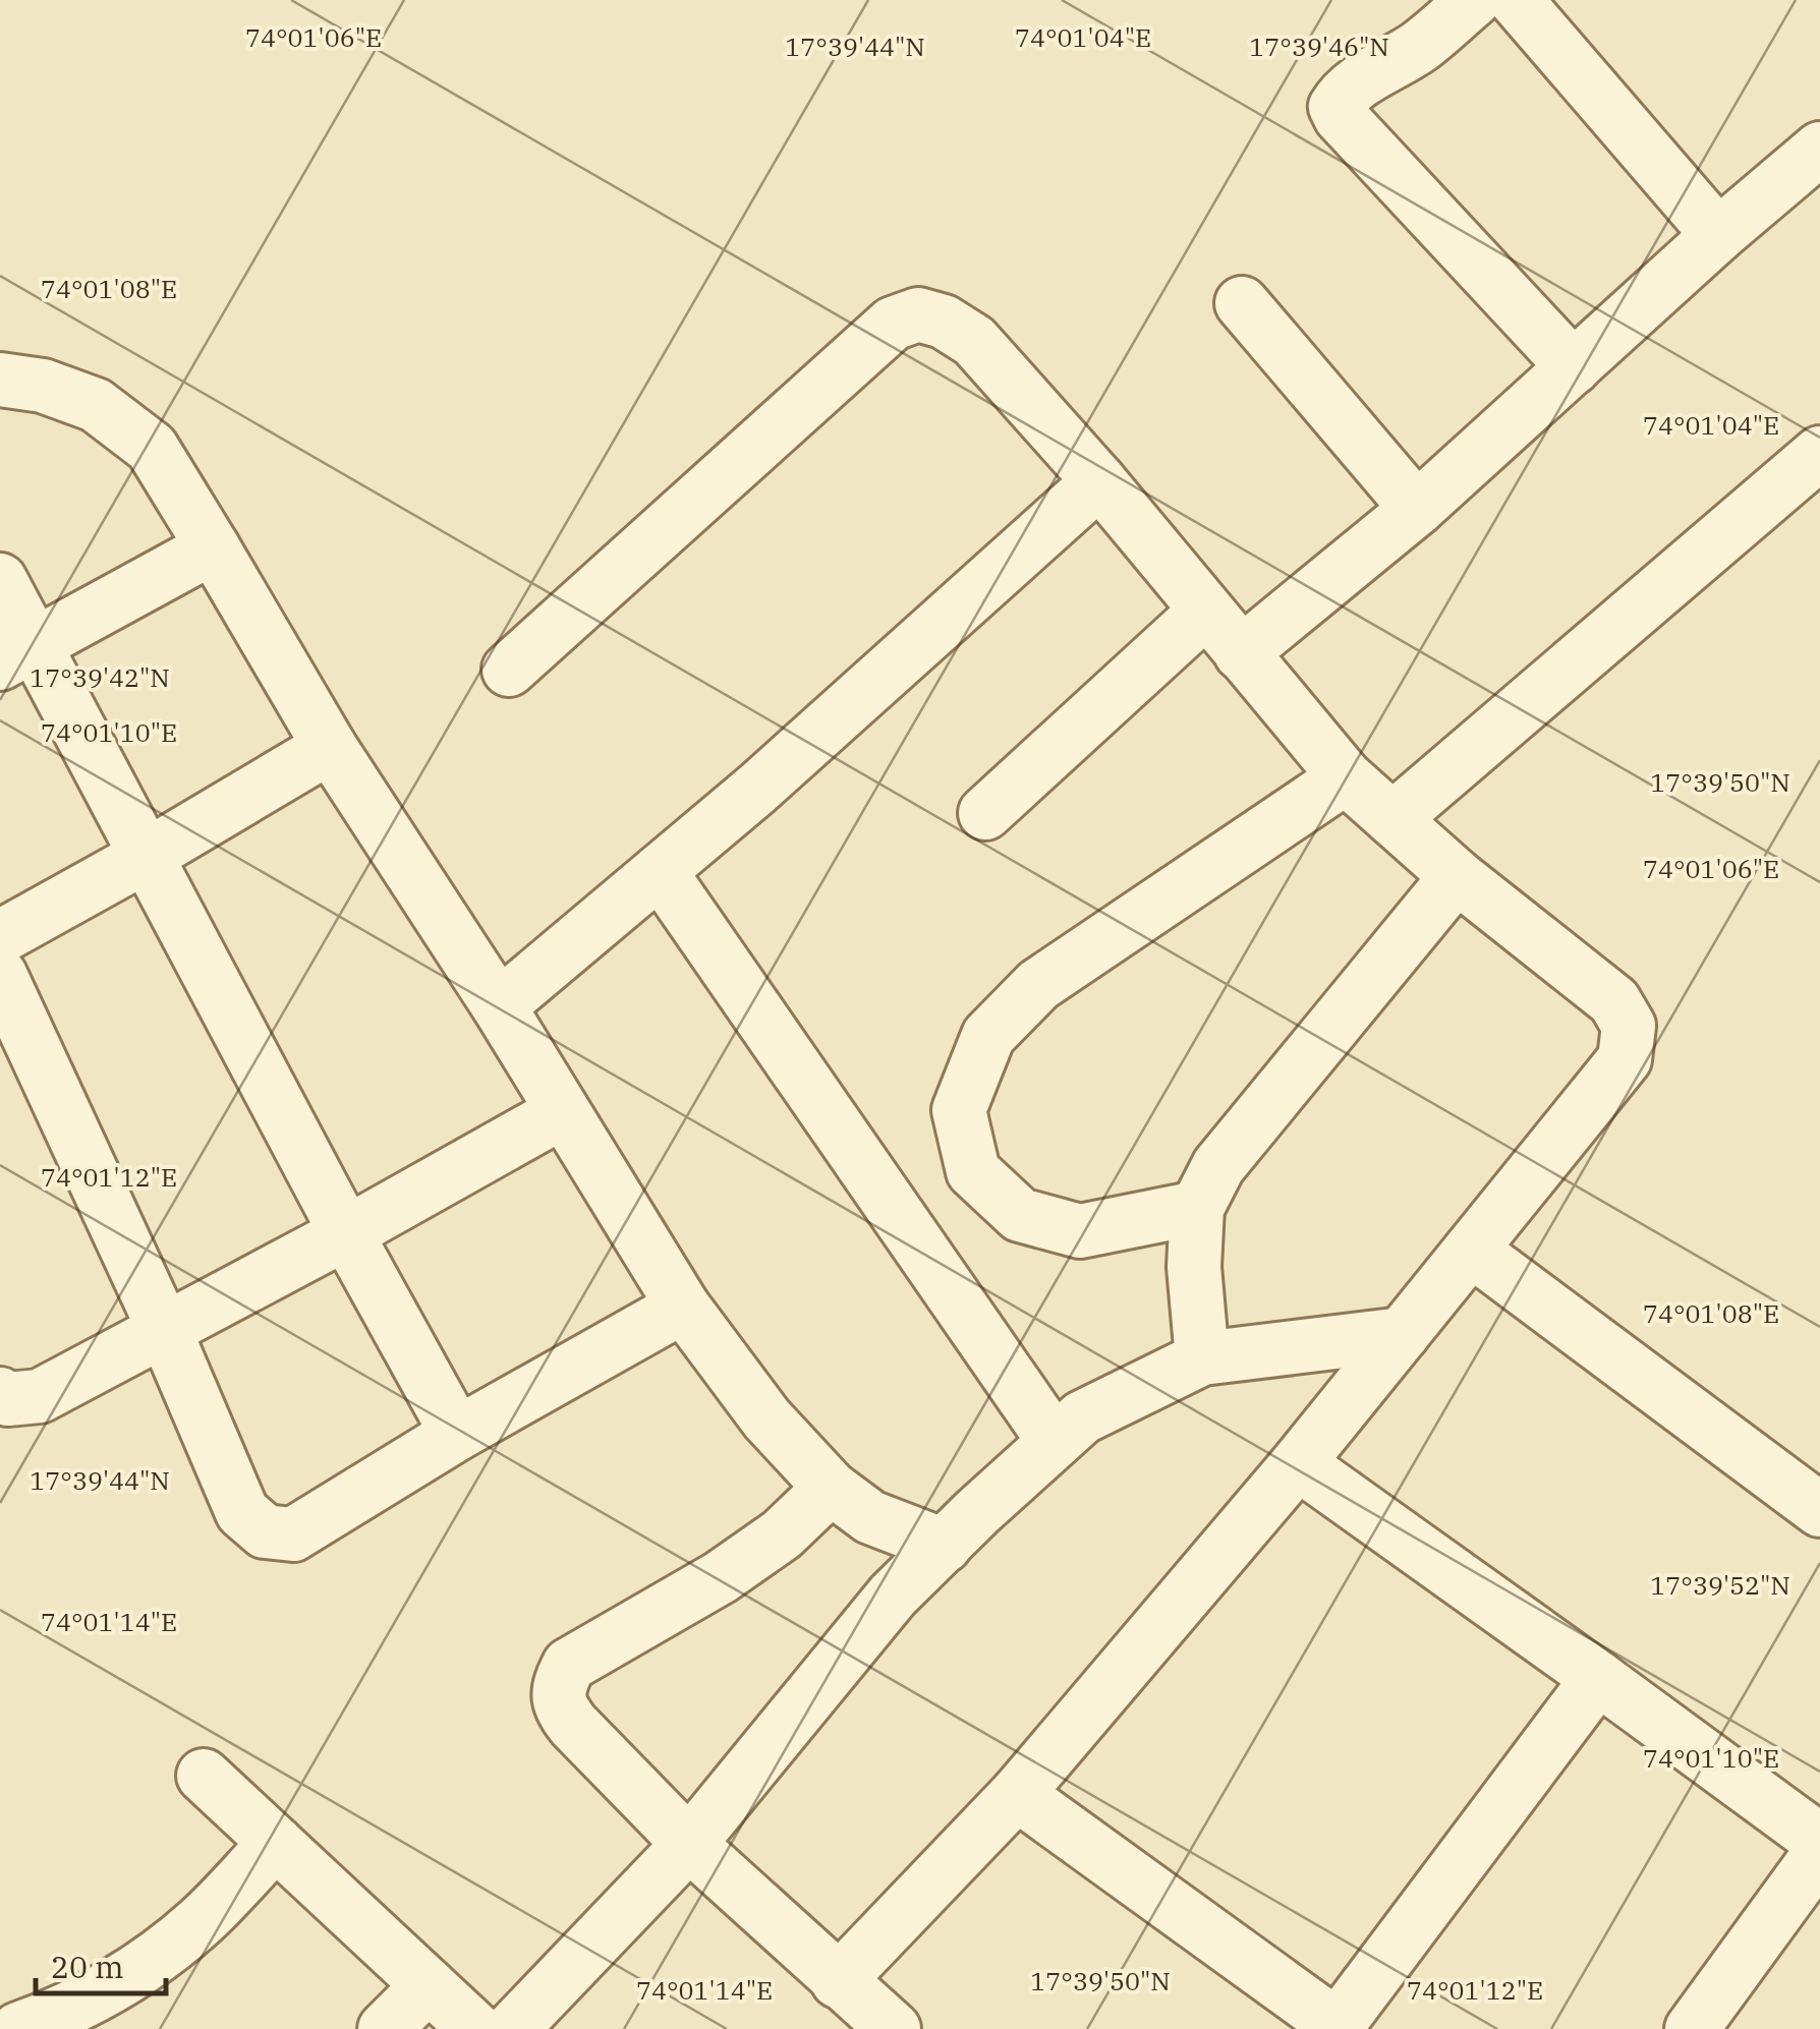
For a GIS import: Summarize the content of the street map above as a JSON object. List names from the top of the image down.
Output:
{
  "scale_bar": "20 m",
  "coordinates": [
    "74°01'06\"E",
    "74°01'04\"E",
    "17°39'44\"N",
    "17°39'46\"N",
    "74°01'08\"E",
    "17°39'42\"N",
    "74°01'10\"E",
    "17°39'50\"N",
    "74°01'12\"E",
    "17°39'52\"N",
    "74°01'14\"E"
  ]
}
